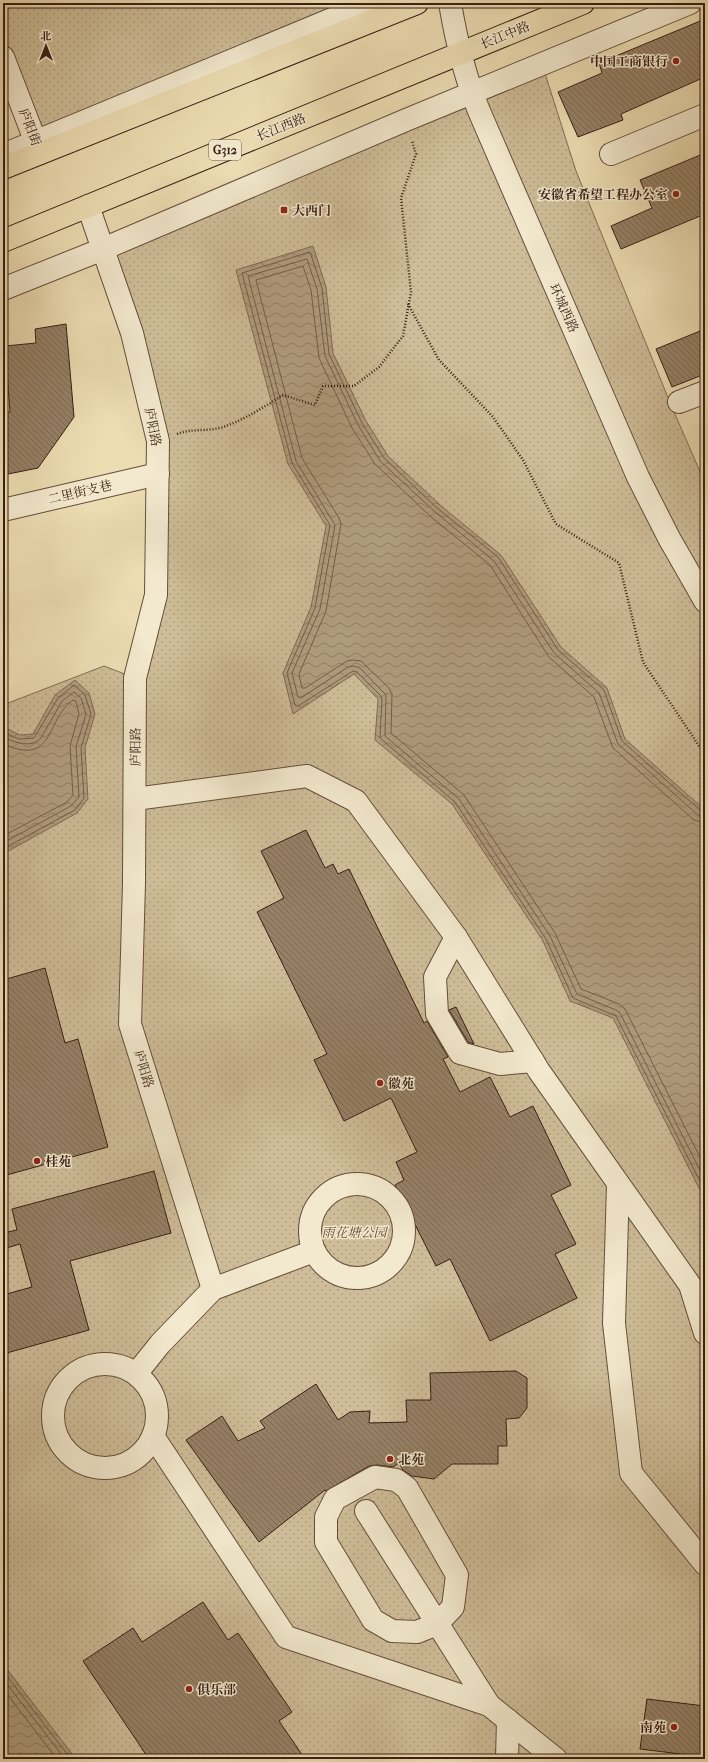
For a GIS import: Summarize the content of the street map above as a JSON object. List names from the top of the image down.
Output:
{
  "streets": {
    "highway": ["长江中路", "长江西路", "G312"],
    "street": [
      "庐阳街",
      "环城西路",
      "庐阳路",
      "二里街支巷"
    ]
  },
  "crossings": [
    ["长江中路", "长江西路"],
    ["长江中路", "环城西路"],
    ["长江西路", "环城西路"],
    ["长江西路", "庐阳路"],
    ["庐阳路", "二里街支巷"]
  ],
  "parks": ["雨花塘公园"],
  "places": {
    "other": [
      "中国工商银行",
      "安徽省希望工程办公室",
      "徽苑",
      "桂苑",
      "北苑",
      "俱乐部",
      "南苑"
    ],
    "transit": ["大西门"]
  },
  "north": "top"
}
